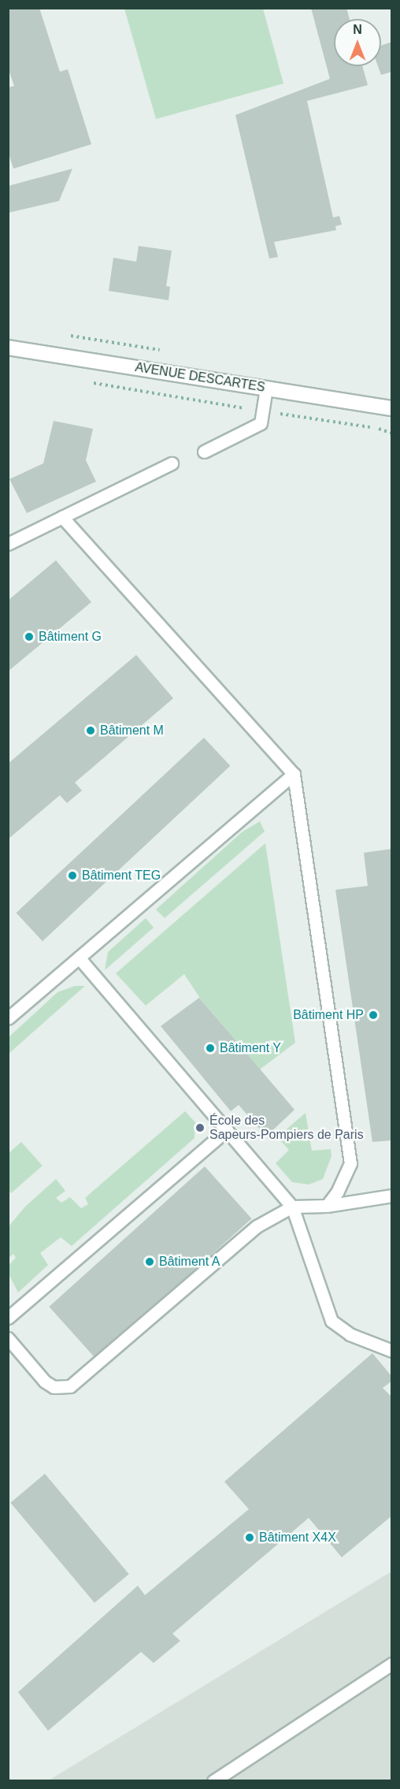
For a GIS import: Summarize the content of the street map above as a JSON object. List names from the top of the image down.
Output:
{
  "streets": {
    "main road": ["AVENUE DESCARTES"]
  },
  "places": [
    "Bâtiment G",
    "Bâtiment M",
    "Bâtiment TEG",
    "Bâtiment HP",
    "Bâtiment Y",
    "École des Sapeurs-Pompiers de Paris",
    "Bâtiment A",
    "Bâtiment X4X"
  ],
  "north": "top"
}
